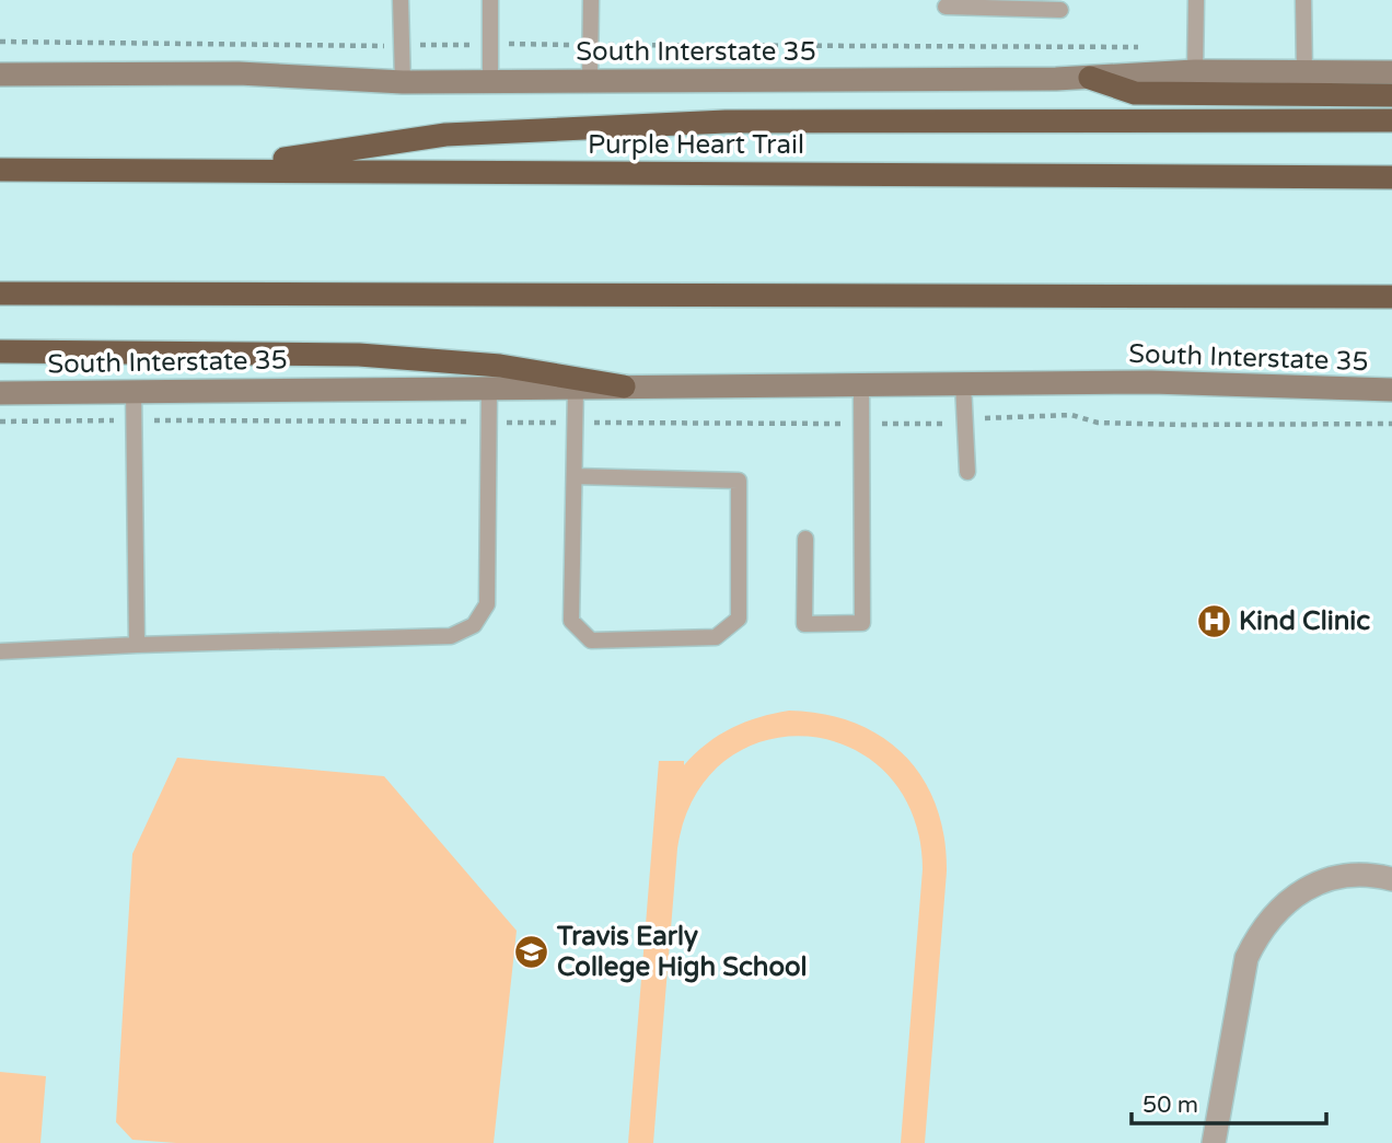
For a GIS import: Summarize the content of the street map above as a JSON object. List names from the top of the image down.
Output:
{
  "streets": {
    "highway": ["Purple Heart Trail"],
    "main road": ["South Interstate 35"]
  },
  "places": {
    "hospital": ["Kind Clinic"],
    "school or university": ["Travis Early College High School"]
  },
  "scale_bar": "50 m"
}
